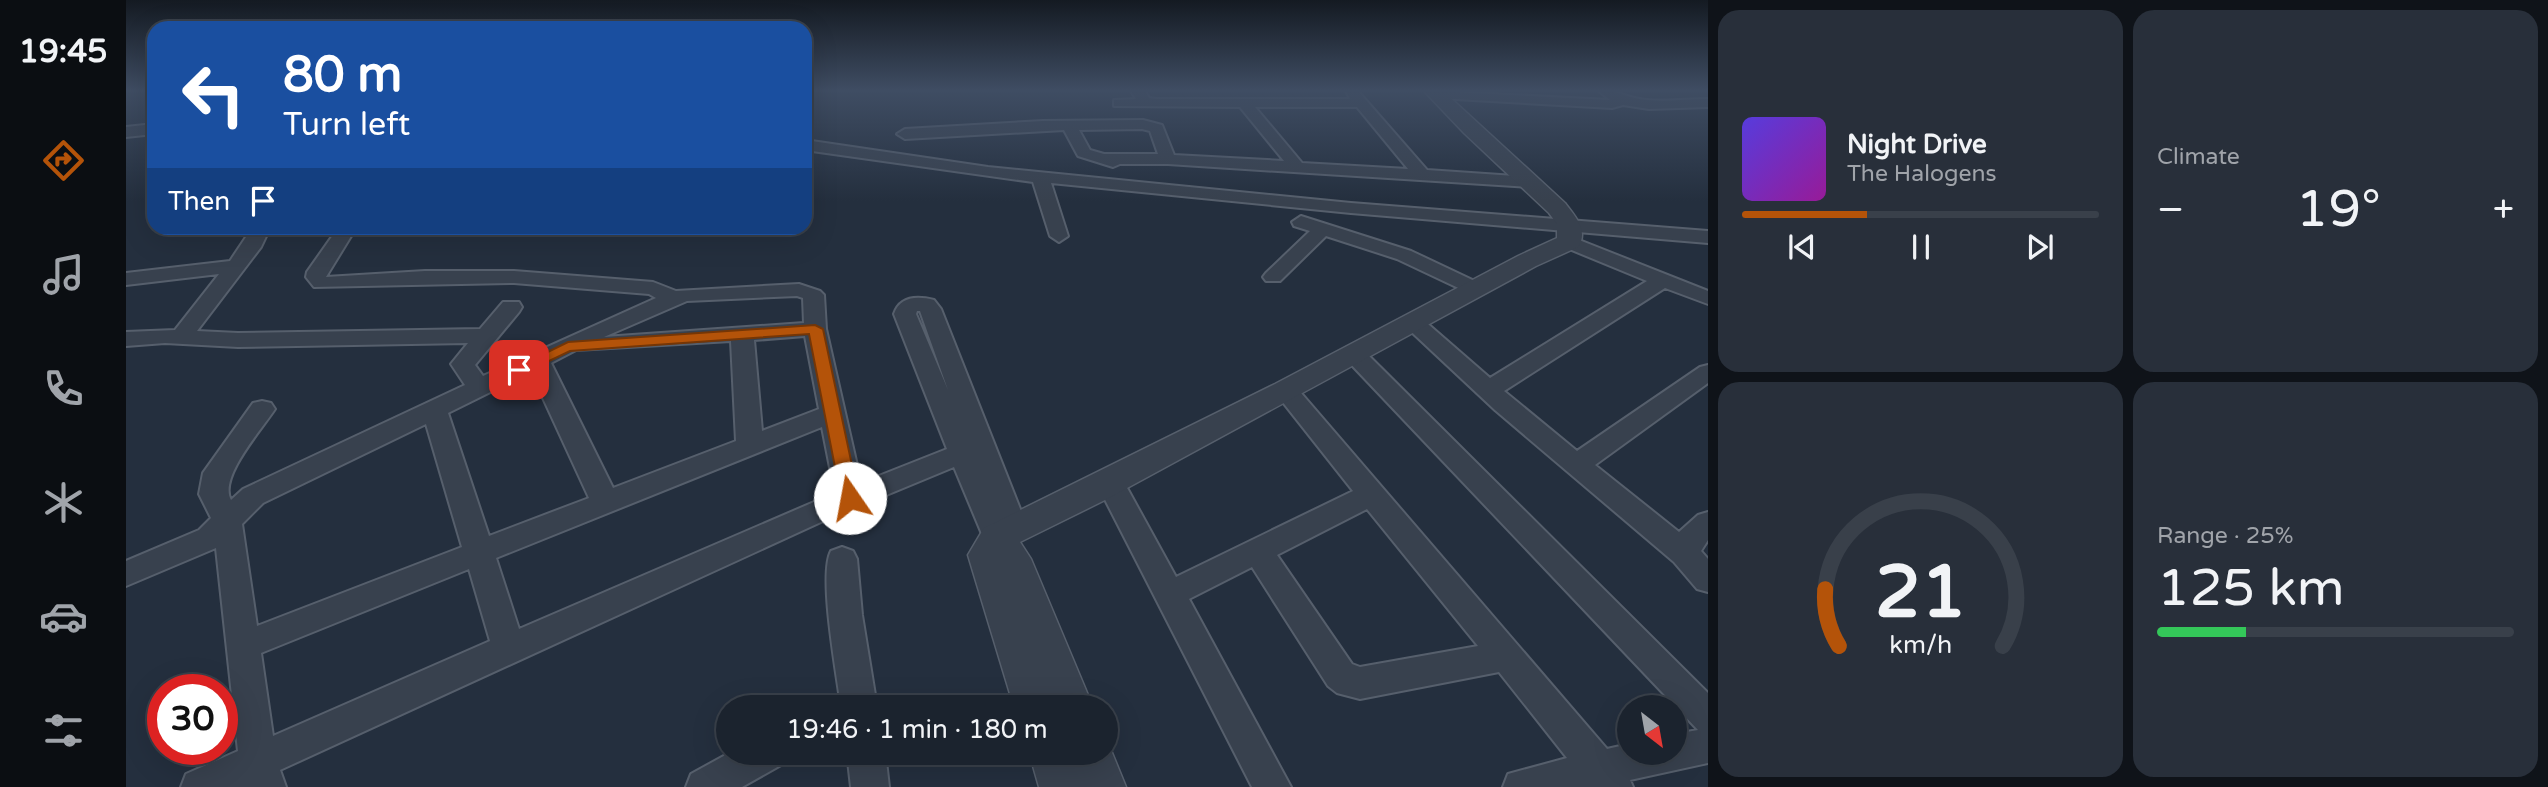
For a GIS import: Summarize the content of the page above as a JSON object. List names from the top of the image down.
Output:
{
  "north": "bottom right",
  "page": {
    "tabs": "19:45",
    "tile": [
      "Climate",
      ["Range · 25%", "125 km"]
    ],
    "turn": ["80 m", "Turn left"],
    "song": ["Night Drive", "The Halogens"],
    "then": "Then",
    "heat": ["−", "19°", "+"],
    "limit": "30",
    "trip": "19:46 · 1 min · 180 m",
    "gauge": ["21", "km/h"]
  }
}
